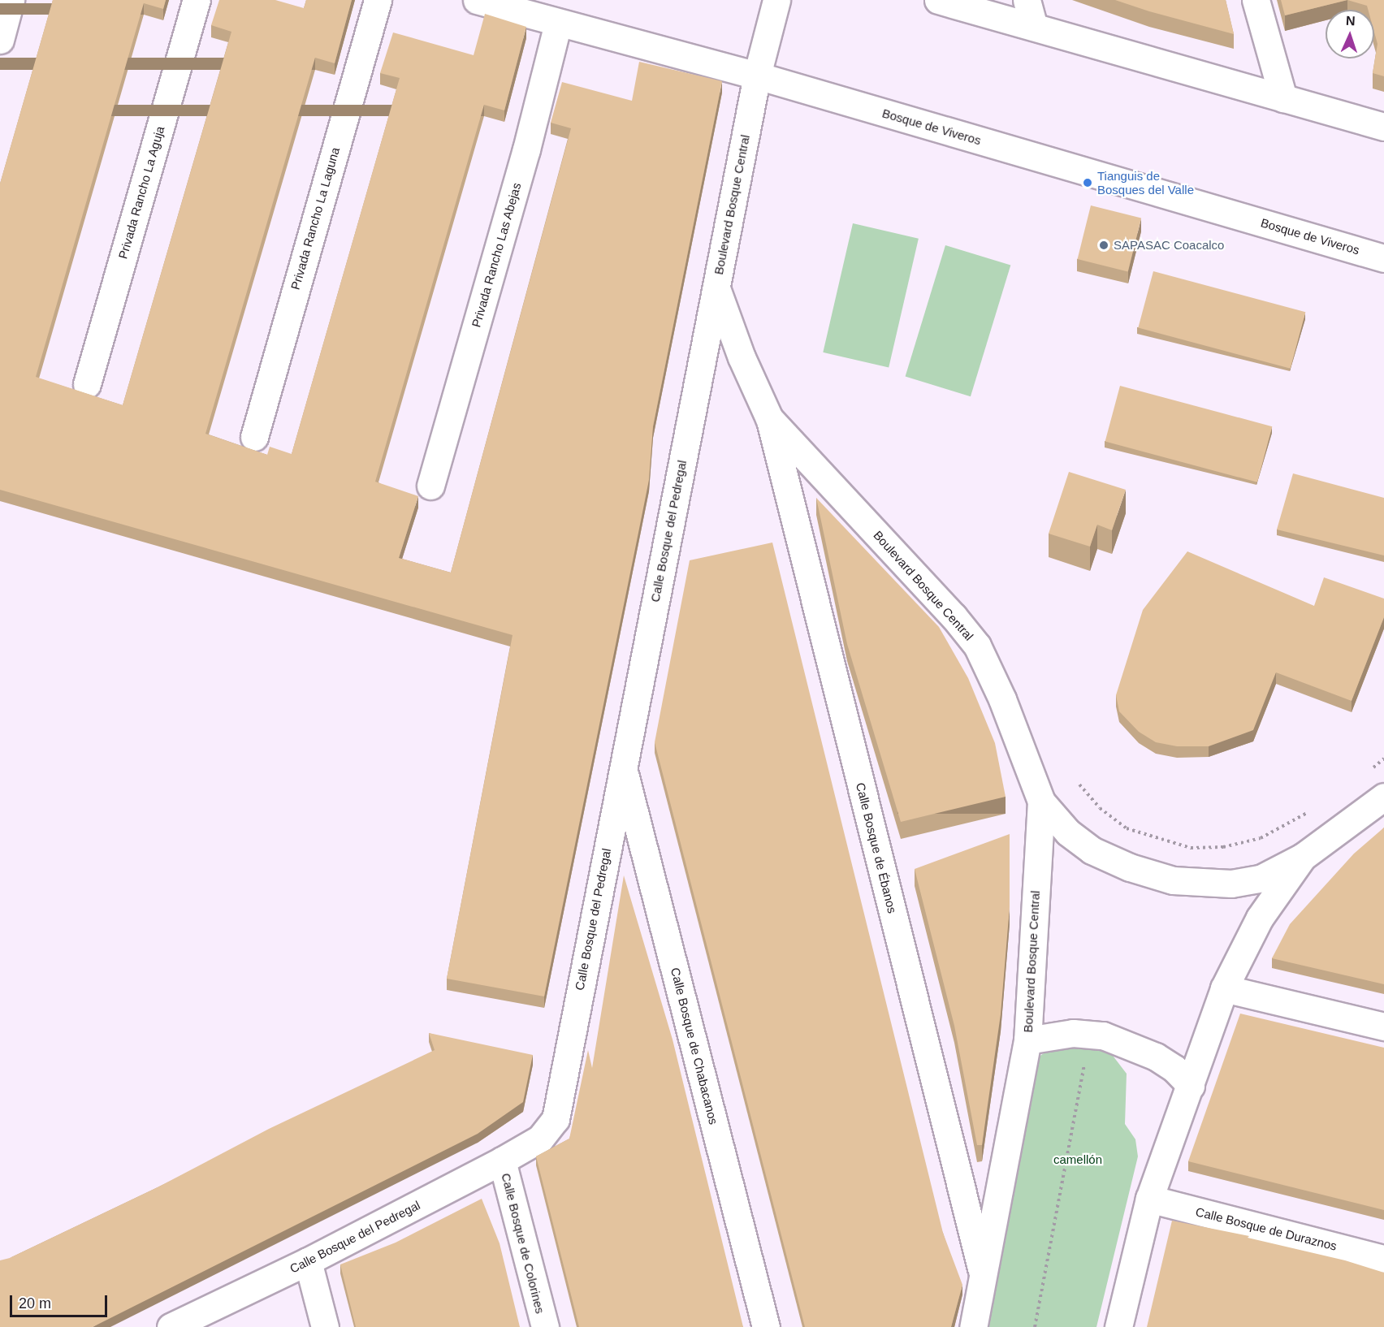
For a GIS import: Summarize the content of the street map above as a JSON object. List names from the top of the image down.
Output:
{
  "streets": {
    "street": [
      "Bosque de Viveros",
      "Privada Rancho La Aguja",
      "Boulevard Bosque Central",
      "Privada Rancho La Laguna",
      "Privada Rancho Las Abejas",
      "Calle Bosque del Pedregal",
      "Calle Bosque de Ébanos",
      "Calle Bosque de Chabacanos",
      "Calle Bosque de Duraznos",
      "Calle Bosque de Colorines"
    ]
  },
  "crossings": [
    ["Bosque de Viveros", "Boulevard Bosque Central"],
    ["Bosque de Viveros", "Privada Rancho Las Abejas"],
    ["Boulevard Bosque Central", "Calle Bosque del Pedregal"],
    ["Boulevard Bosque Central", "Calle Bosque de Ébanos"],
    ["Calle Bosque del Pedregal", "Calle Bosque de Chabacanos"],
    ["Calle Bosque del Pedregal", "Calle Bosque de Colorines"]
  ],
  "parks": ["camellón"],
  "places": ["Tianguis de Bosques del Valle", "SAPASAC Coacalco"],
  "scale_bar": "20 m",
  "north": "top"
}
